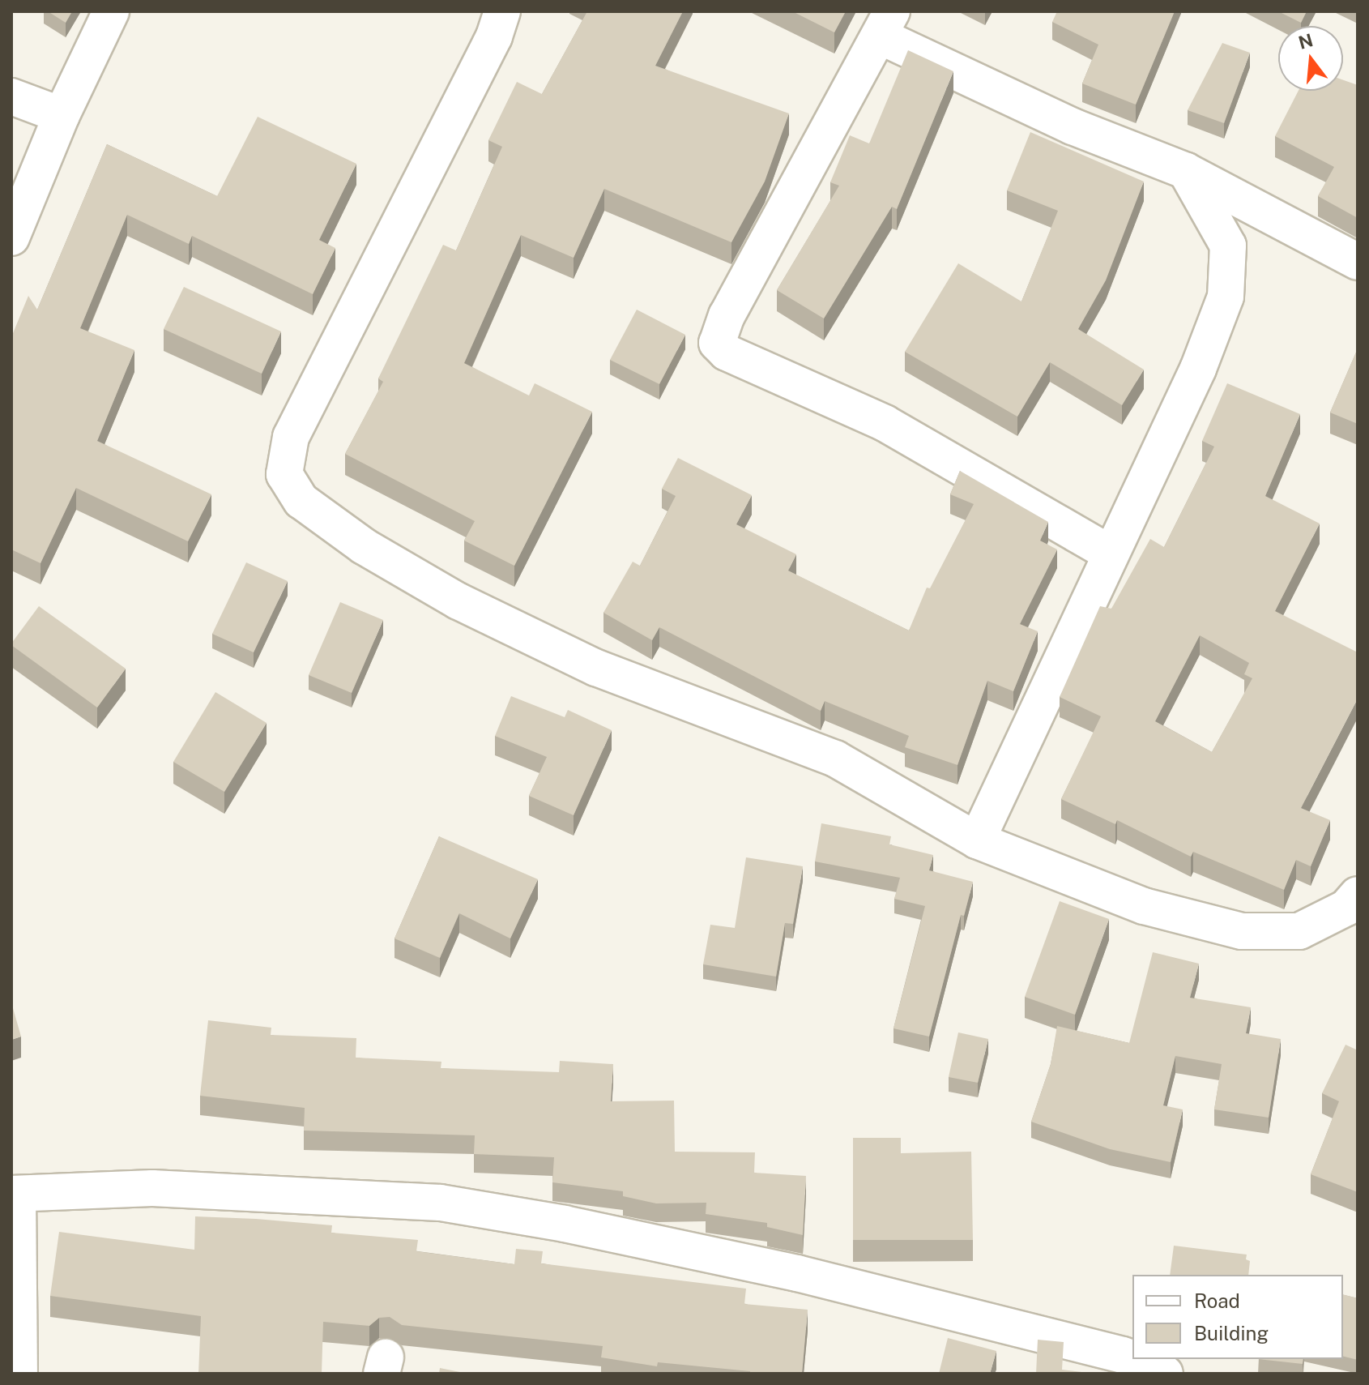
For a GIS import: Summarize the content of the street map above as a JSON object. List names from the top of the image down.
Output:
{
  "legend": ["Road", "Building"],
  "north": "top"
}
